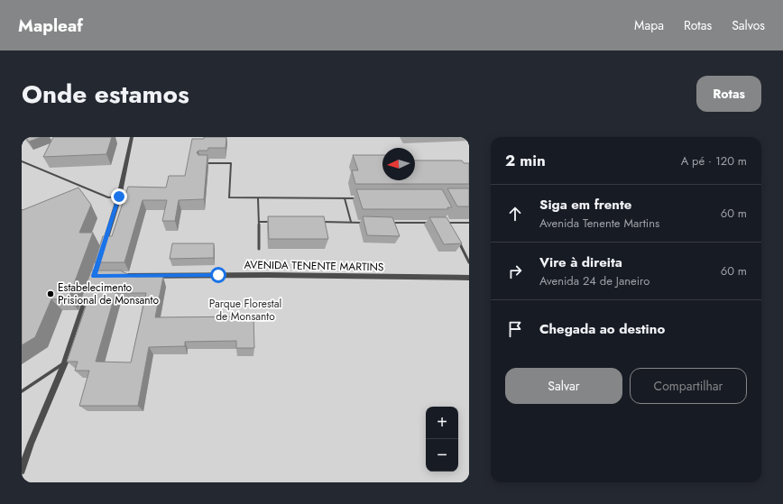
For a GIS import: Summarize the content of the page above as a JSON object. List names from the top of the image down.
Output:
{
  "streets": {
    "street": ["AVENIDA TENENTE MARTINS"]
  },
  "parks": ["Parque Florestal de Monsanto"],
  "places": ["Estabelecimento Prisional de Monsanto"],
  "north": "left",
  "page": {
    "header": "Mapleaf",
    "nav": ["Mapa", "Rotas", "Salvos"],
    "title": "Onde estamos",
    "buttons": [
      "Rotas",
      ["Salvar", "Compartilhar"]
    ],
    "heading": ["2 min", "A pé · 120 m"],
    "list": [
      ["Siga em frente", "Avenida Tenente Martins", "60 m"],
      ["Vire à direita", "Avenida 24 de Janeiro", "60 m"],
      "Chegada ao destino"
    ],
    "map_buttons": ["+", "−"]
  }
}
